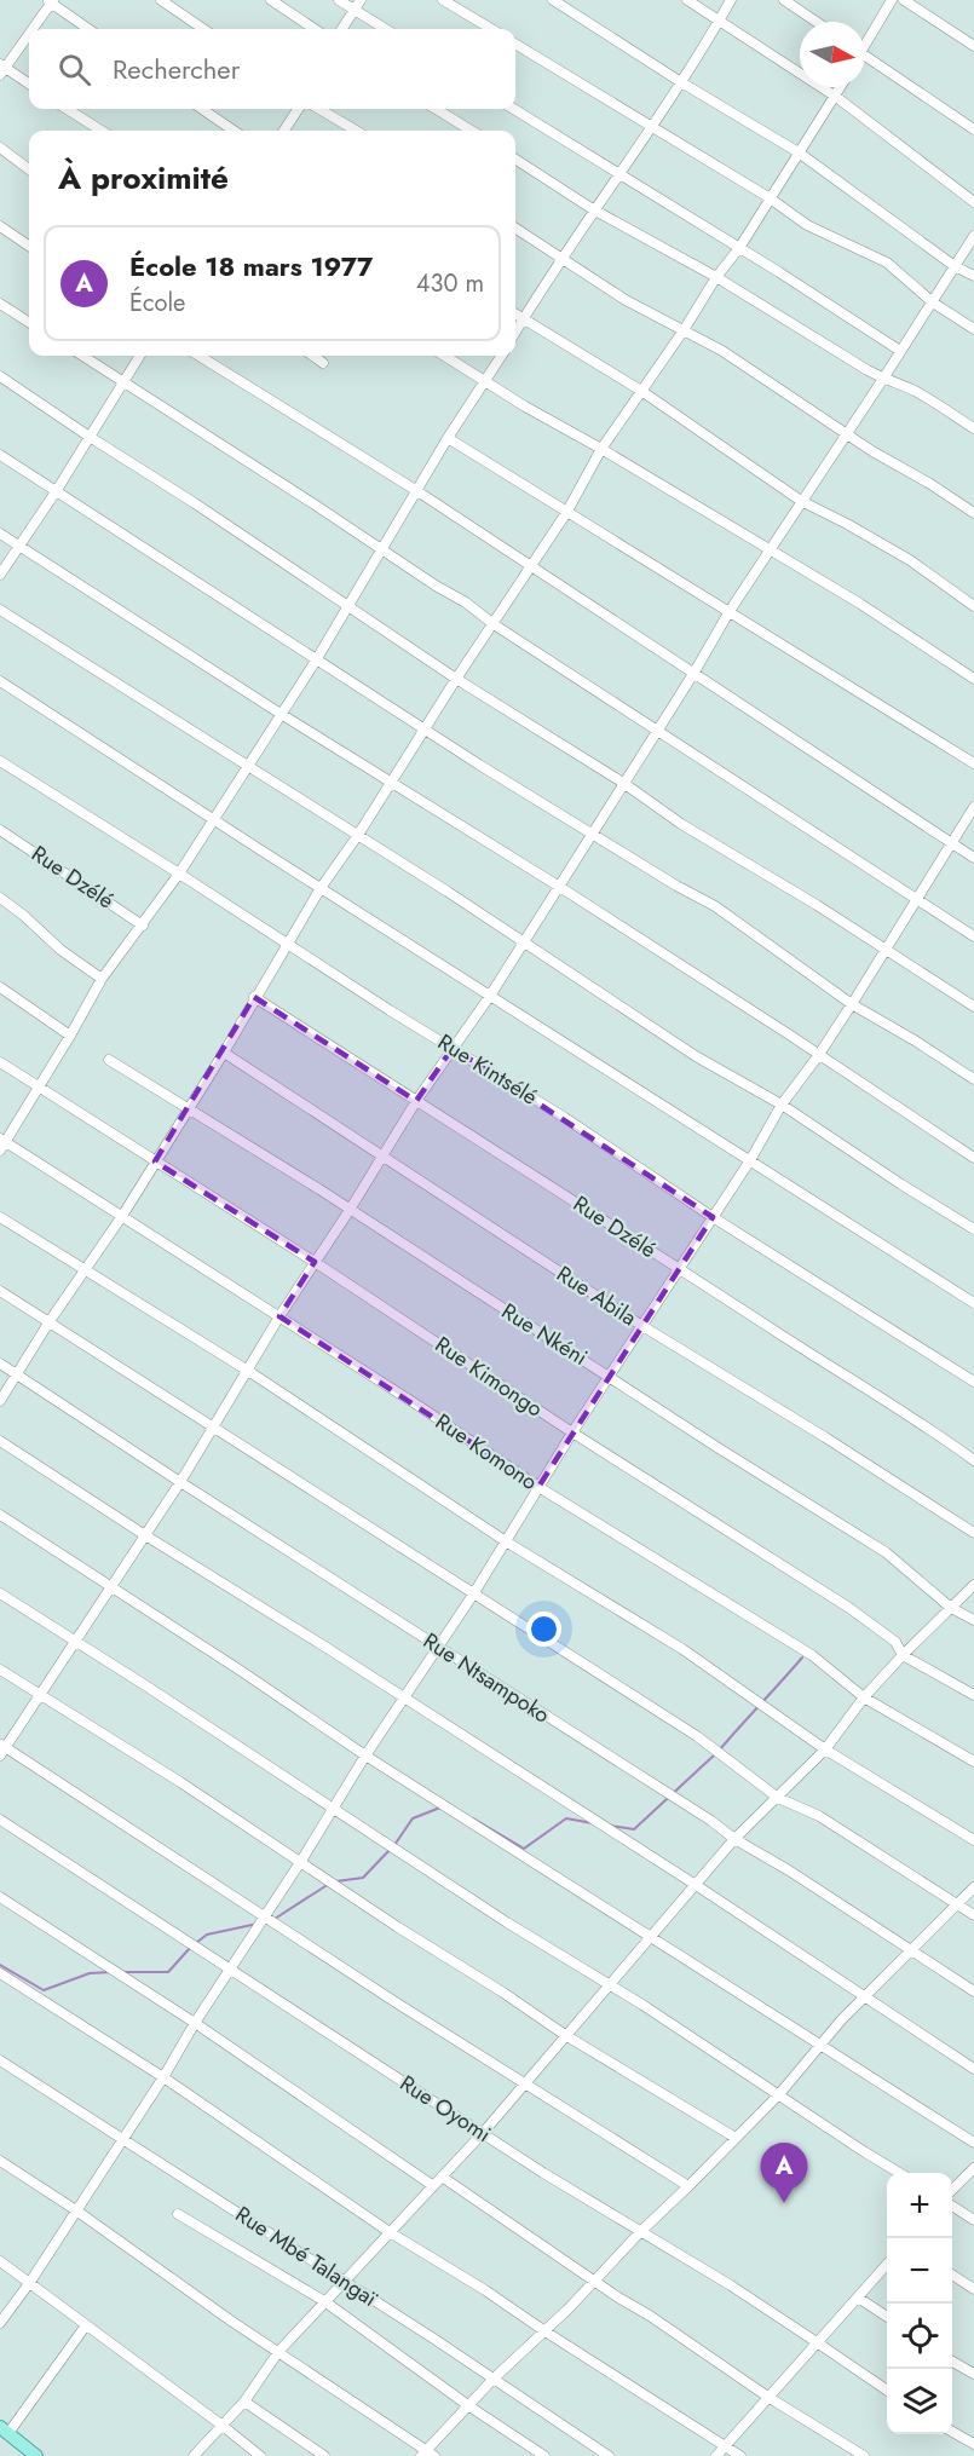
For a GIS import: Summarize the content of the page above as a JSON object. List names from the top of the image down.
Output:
{
  "streets": {
    "street": [
      "Rue Dzélé",
      "Rue Kintsélé",
      "Rue Abila",
      "Rue Nkéni",
      "Rue Kimongo",
      "Rue Komono",
      "Rue Ntsampoko",
      "Rue Oyomi",
      "Rue Mbé Talangaï"
    ]
  },
  "north": "right",
  "page": {
    "search": "Rechercher",
    "heading": "À proximité",
    "list": [
      {
        "mark": "A",
        "name": "École 18 mars 1977",
        "note": "École",
        "value": "430 m"
      }
    ],
    "pins": "A",
    "map_buttons": ["+", "−"]
  }
}
